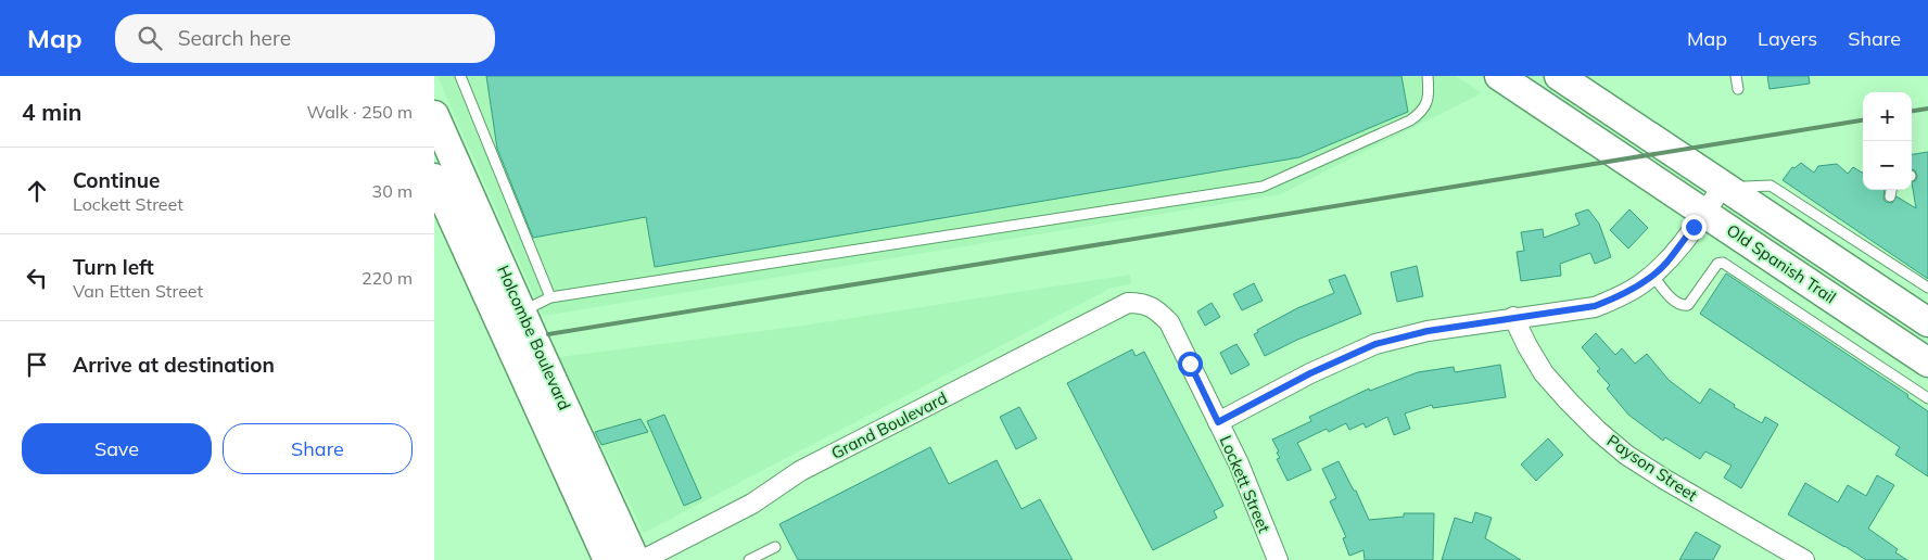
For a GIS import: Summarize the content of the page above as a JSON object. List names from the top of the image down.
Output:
{
  "streets": {
    "main road": ["Old Spanish Trail", "Holcombe Boulevard"],
    "street": ["Grand Boulevard", "Payson Street", "Lockett Street"]
  },
  "crossings": [
    ["Grand Boulevard", "Lockett Street"]
  ],
  "page": {
    "header": "Map",
    "search": "Search here",
    "nav": ["Map", "Layers", "Share"],
    "heading": ["4 min", "Walk · 250 m"],
    "map_buttons": ["+", "−"],
    "list": [
      ["Continue", "Lockett Street", "30 m"],
      ["Turn left", "Van Etten Street", "220 m"],
      "Arrive at destination"
    ],
    "buttons": ["Save", "Share"]
  }
}
